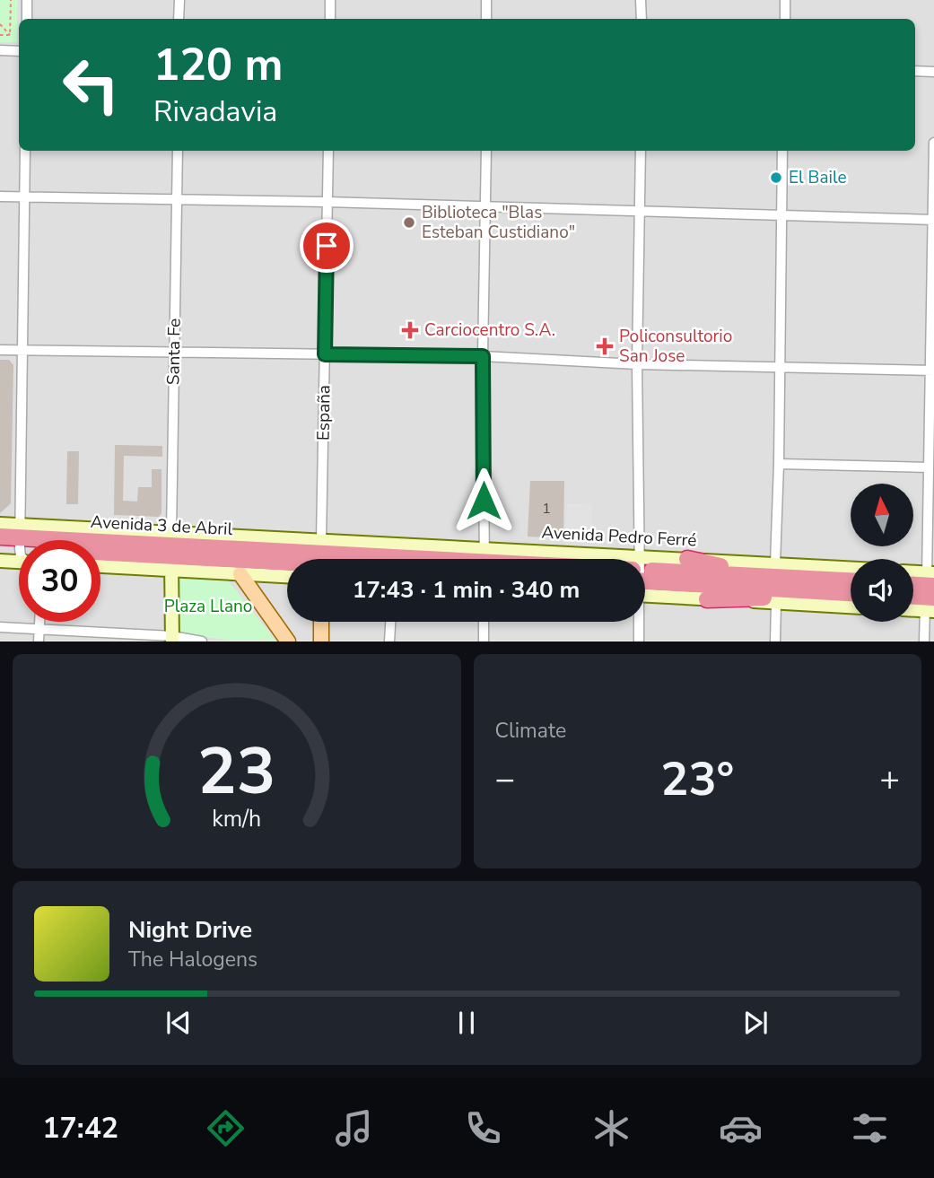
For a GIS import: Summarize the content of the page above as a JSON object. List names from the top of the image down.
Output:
{
  "streets": {
    "highway": ["Avenida 3 de Abril", "Avenida Pedro Ferré"],
    "street": ["Santa Fe", "España"]
  },
  "crossings": [
    ["Santa Fe", "Avenida 3 de Abril"],
    ["España", "Avenida 3 de Abril"],
    ["España", "Avenida Pedro Ferré"],
    ["Avenida 3 de Abril", "Avenida Pedro Ferré"]
  ],
  "parks": ["Plaza Llano"],
  "places": {
    "other": ["El Baile", "Biblioteca \"Blas Esteban Custidiano\""],
    "health": ["Carciocentro S.A.", "Policonsultorio San Jose"]
  },
  "house_numbers": ["1"],
  "north": "top",
  "page": {
    "turn": ["120 m", "Rivadavia"],
    "limit": "30",
    "trip": "17:43 · 1 min · 340 m",
    "tile": "Climate",
    "heat": ["−", "23°", "+"],
    "song": ["Night Drive", "The Halogens"],
    "tabs": "17:42",
    "gauge": ["23", "km/h"]
  }
}
